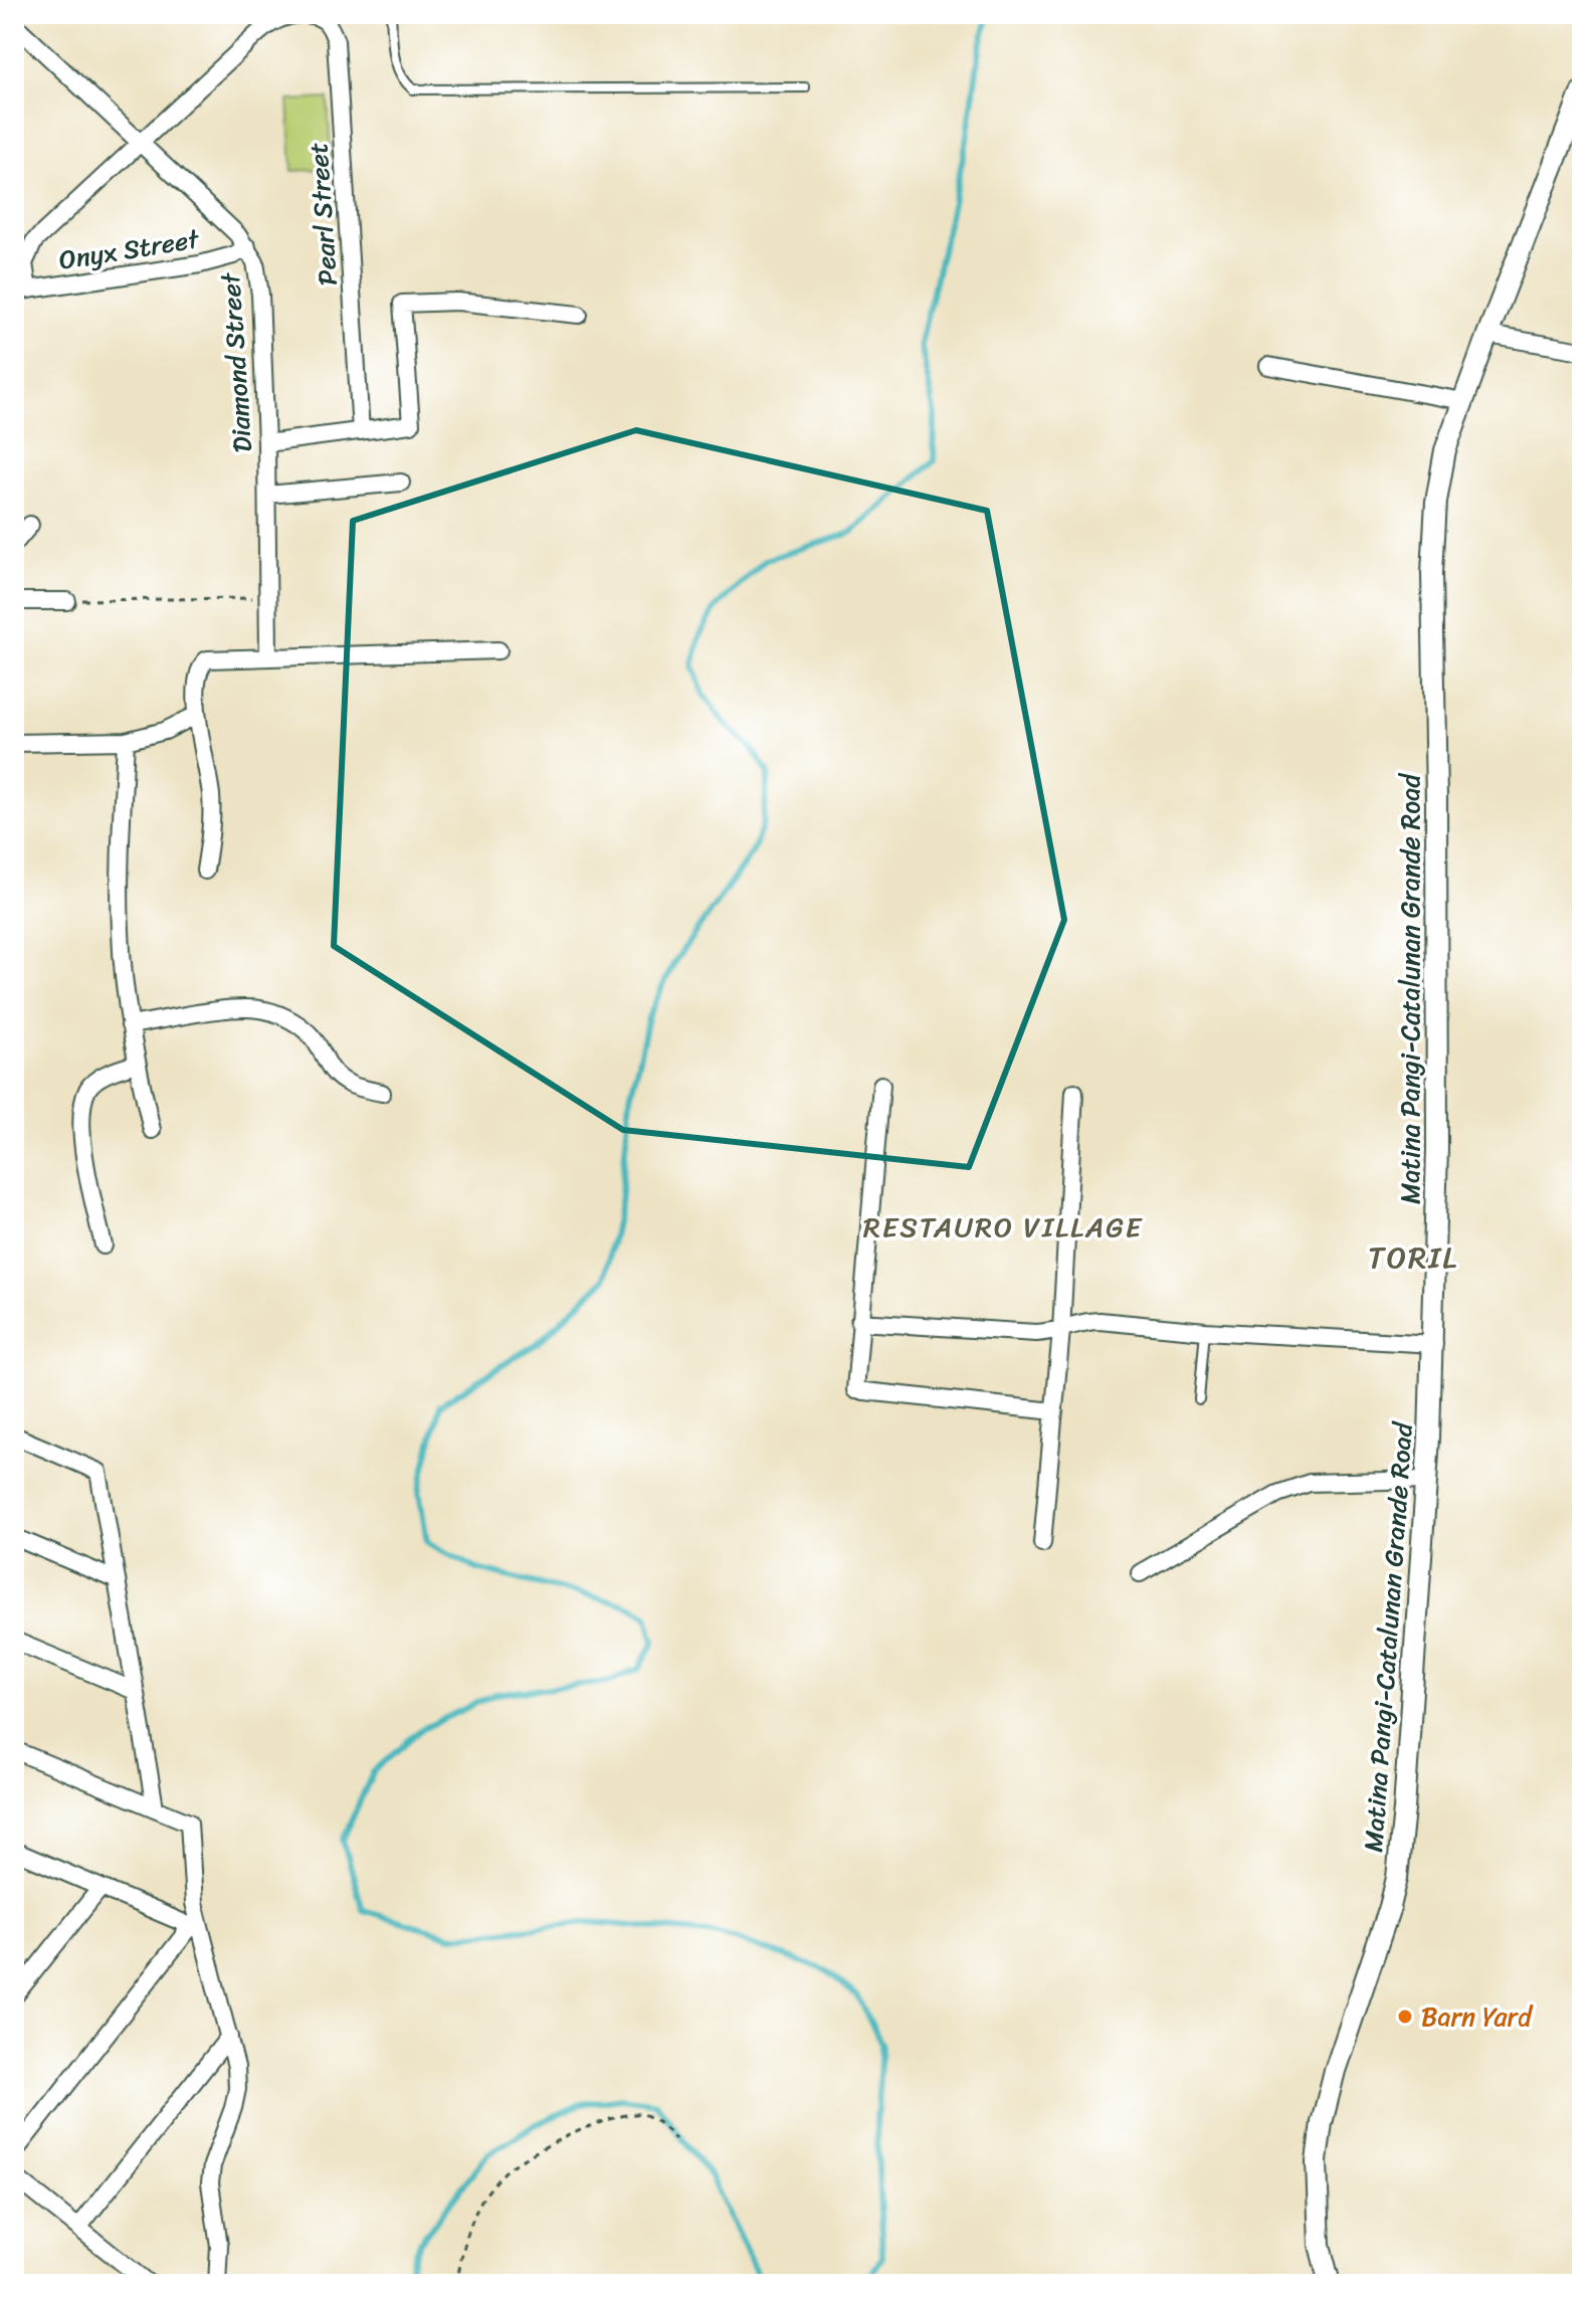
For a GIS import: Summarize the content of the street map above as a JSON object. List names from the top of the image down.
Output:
{
  "streets": {
    "street": [
      "Pearl Street",
      "Onyx Street",
      "Diamond Street",
      "Matina Pangi-Catalunan Grande Road"
    ]
  },
  "crossings": [
    ["Pearl Street", "Onyx Street"],
    ["Pearl Street", "Diamond Street"],
    ["Onyx Street", "Diamond Street"]
  ],
  "districts": ["RESTAURO VILLAGE", "TORIL"],
  "places": ["Barn Yard"]
}
